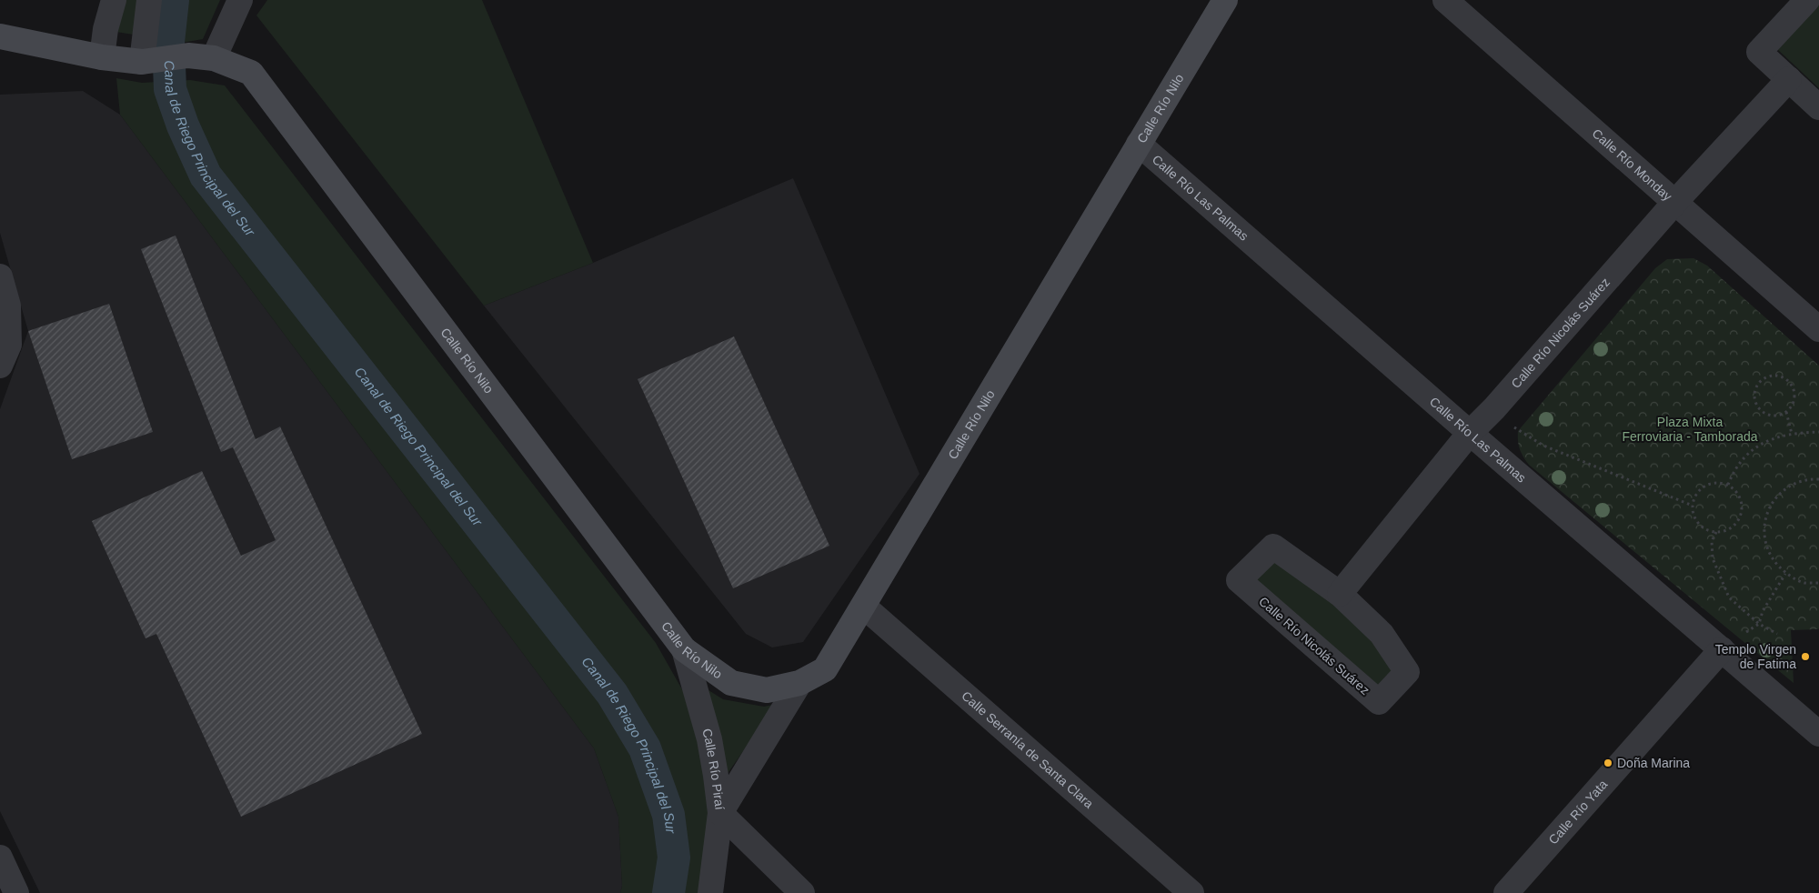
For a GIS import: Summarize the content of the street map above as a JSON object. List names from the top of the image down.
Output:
{
  "streets": {
    "main road": ["Calle Río Nilo"],
    "street": [
      "Calle Río Monday",
      "Calle Río Las Palmas",
      "Calle Río Nicolás Suárez",
      "Calle Serranía de Santa Clara",
      "Calle Río Piraí",
      "Calle Río Yata"
    ]
  },
  "crossings": [
    ["Calle Río Nilo", "Calle Río Las Palmas"],
    ["Calle Río Nilo", "Calle Serranía de Santa Clara"],
    ["Calle Río Nilo", "Calle Río Piraí"],
    ["Calle Río Monday", "Calle Río Nicolás Suárez"],
    ["Calle Río Las Palmas", "Calle Río Nicolás Suárez"],
    ["Calle Río Las Palmas", "Calle Río Yata"]
  ],
  "water": ["Canal de Riego Principal del Sur"],
  "parks": ["Plaza Mixta Ferroviaria - Tamborada"],
  "places": ["Templo Virgen de Fatima", "Doña Marina"]
}
